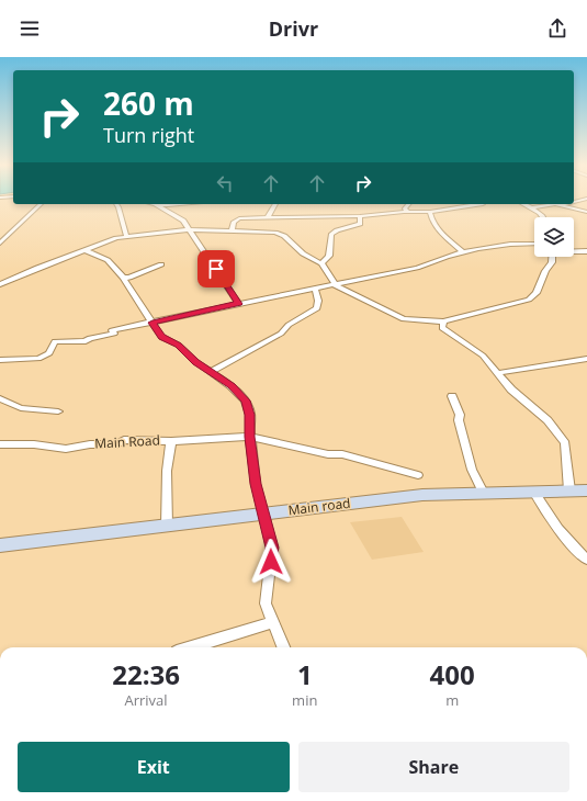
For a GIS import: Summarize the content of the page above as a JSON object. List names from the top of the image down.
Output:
{
  "streets": {
    "street": ["Main Road", "Main road"]
  },
  "crossings": [
    ["Main Road", "Main road"]
  ],
  "page": {
    "header": "Drivr",
    "turn": ["260 m", "Turn right"],
    "eta": [
      "22:36",
      "Arrival",
      "1",
      "min",
      "400",
      "m"
    ],
    "buttons": ["Exit", "Share"]
  }
}
